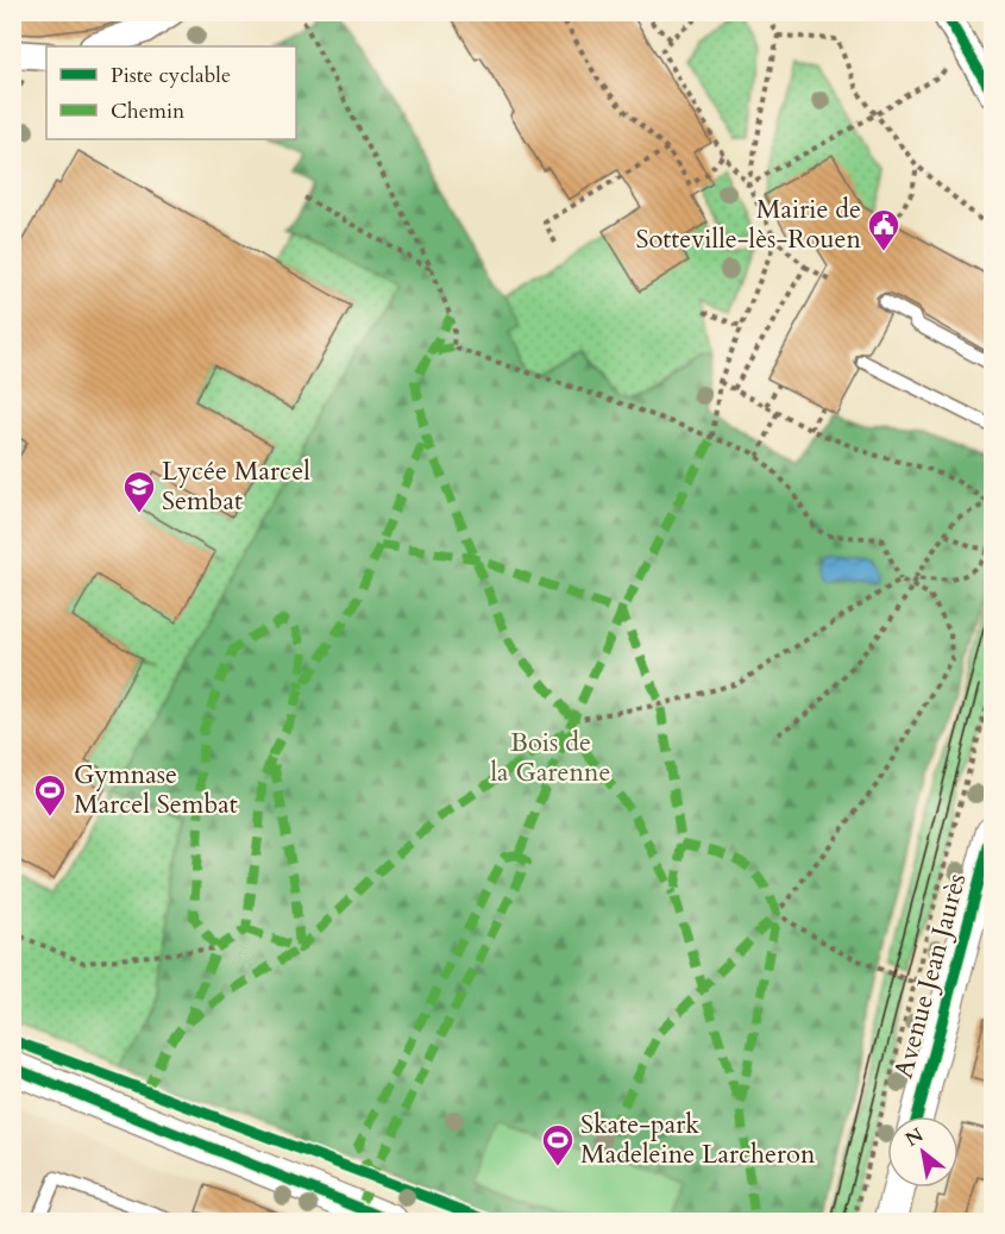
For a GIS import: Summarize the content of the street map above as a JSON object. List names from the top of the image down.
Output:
{
  "streets": {
    "street": ["Avenue Jean Jaurès"]
  },
  "parks": ["Bois de la Garenne"],
  "places": {
    "public building": ["Mairie de Sotteville-lès-Rouen"],
    "school or university": ["Lycée Marcel Sembat"],
    "sports": ["Gymnase Marcel Sembat", "Skate-park Madeleine Larcheron"]
  },
  "legend": ["Piste cyclable", "Chemin"],
  "north": "top left"
}
